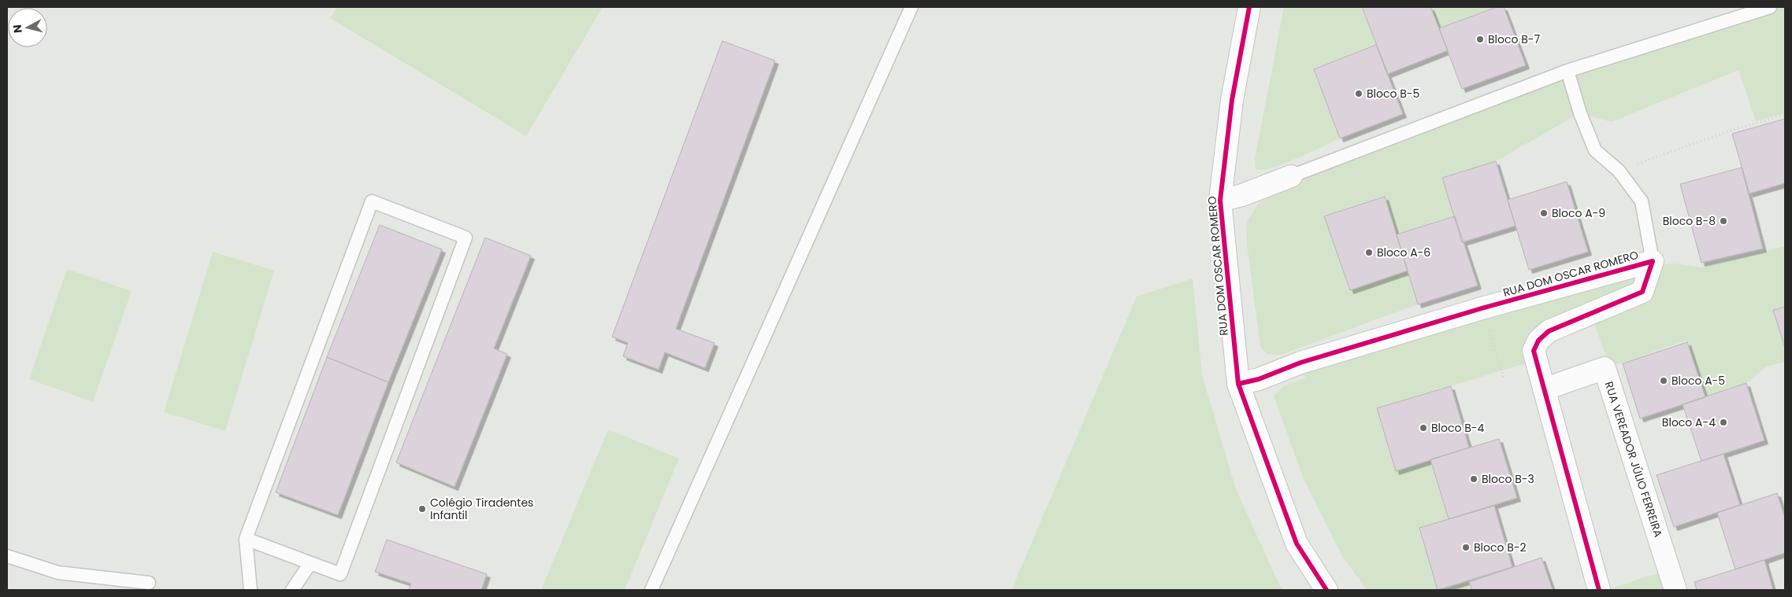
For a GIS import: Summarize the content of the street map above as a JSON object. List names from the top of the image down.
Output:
{
  "streets": {
    "street": ["RUA DOM OSCAR ROMERO", "RUA VEREADOR JÚLIO FERREIRA"]
  },
  "crossings": [
    ["RUA DOM OSCAR ROMERO", "RUA VEREADOR JÚLIO FERREIRA"]
  ],
  "places": [
    "Bloco B-7",
    "Bloco B-5",
    "Bloco A-9",
    "Bloco B-8",
    "Bloco A-6",
    "Bloco A-5",
    "Bloco A-4",
    "Bloco B-4",
    "Bloco B-3",
    "Colégio Tiradentes Infantil",
    "Bloco B-2"
  ],
  "north": "left"
}
